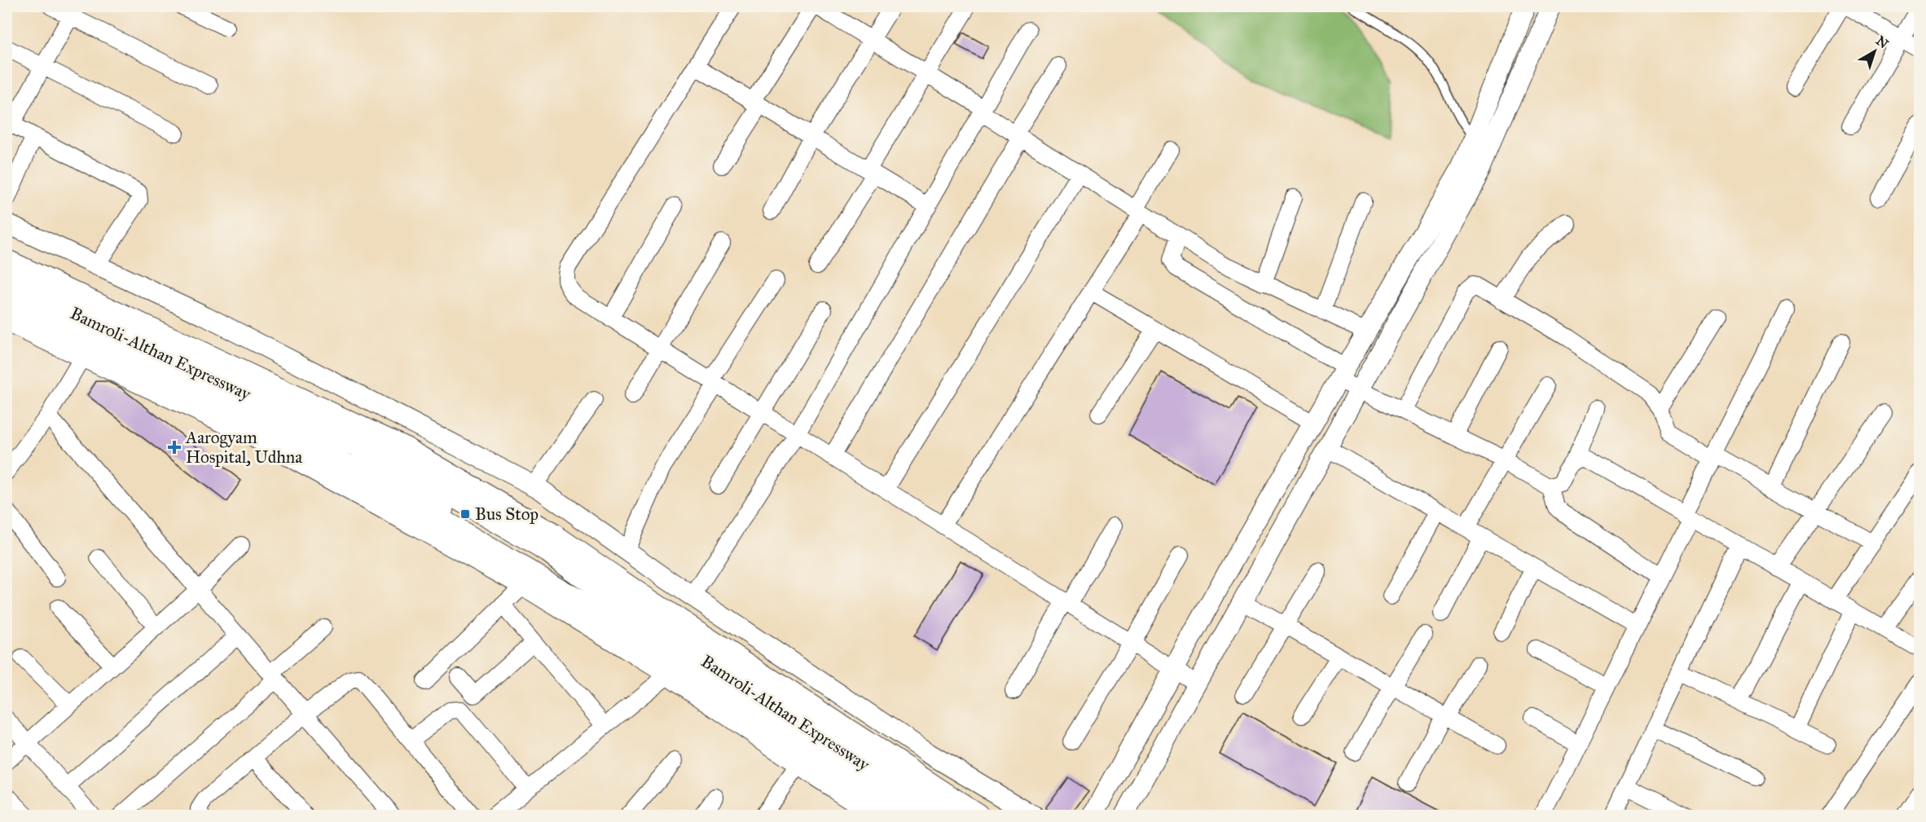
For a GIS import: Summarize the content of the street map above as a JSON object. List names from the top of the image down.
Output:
{
  "streets": {
    "main road": ["Bamroli-Althan Expressway"]
  },
  "places": {
    "health": ["Aarogyam Hospital, Udhna"],
    "transit": ["Bus Stop"]
  },
  "north": "top right"
}
